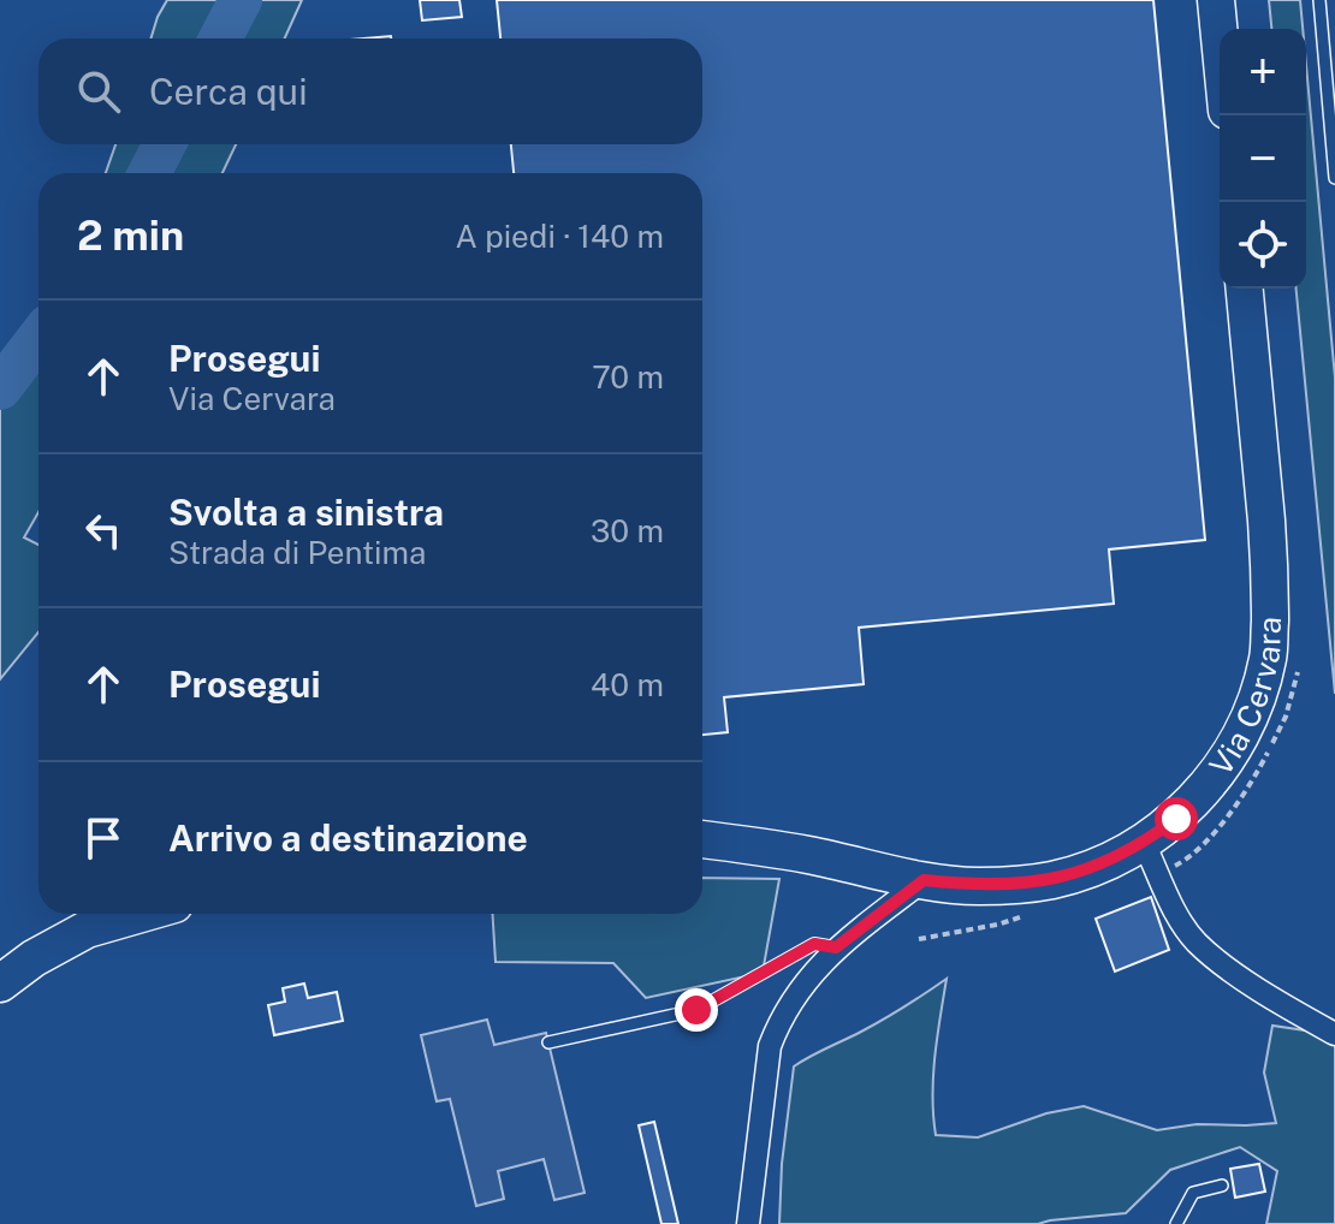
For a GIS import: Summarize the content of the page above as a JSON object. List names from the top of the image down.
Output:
{
  "streets": {
    "main road": ["Via Cervara"]
  },
  "page": {
    "map_buttons": ["+", "−"],
    "search": "Cerca qui",
    "heading": ["2 min", "A piedi · 140 m"],
    "list": [
      ["Prosegui", "Via Cervara", "70 m"],
      ["Svolta a sinistra", "Strada di Pentima", "30 m"],
      ["Prosegui", "40 m"],
      "Arrivo a destinazione"
    ]
  }
}
